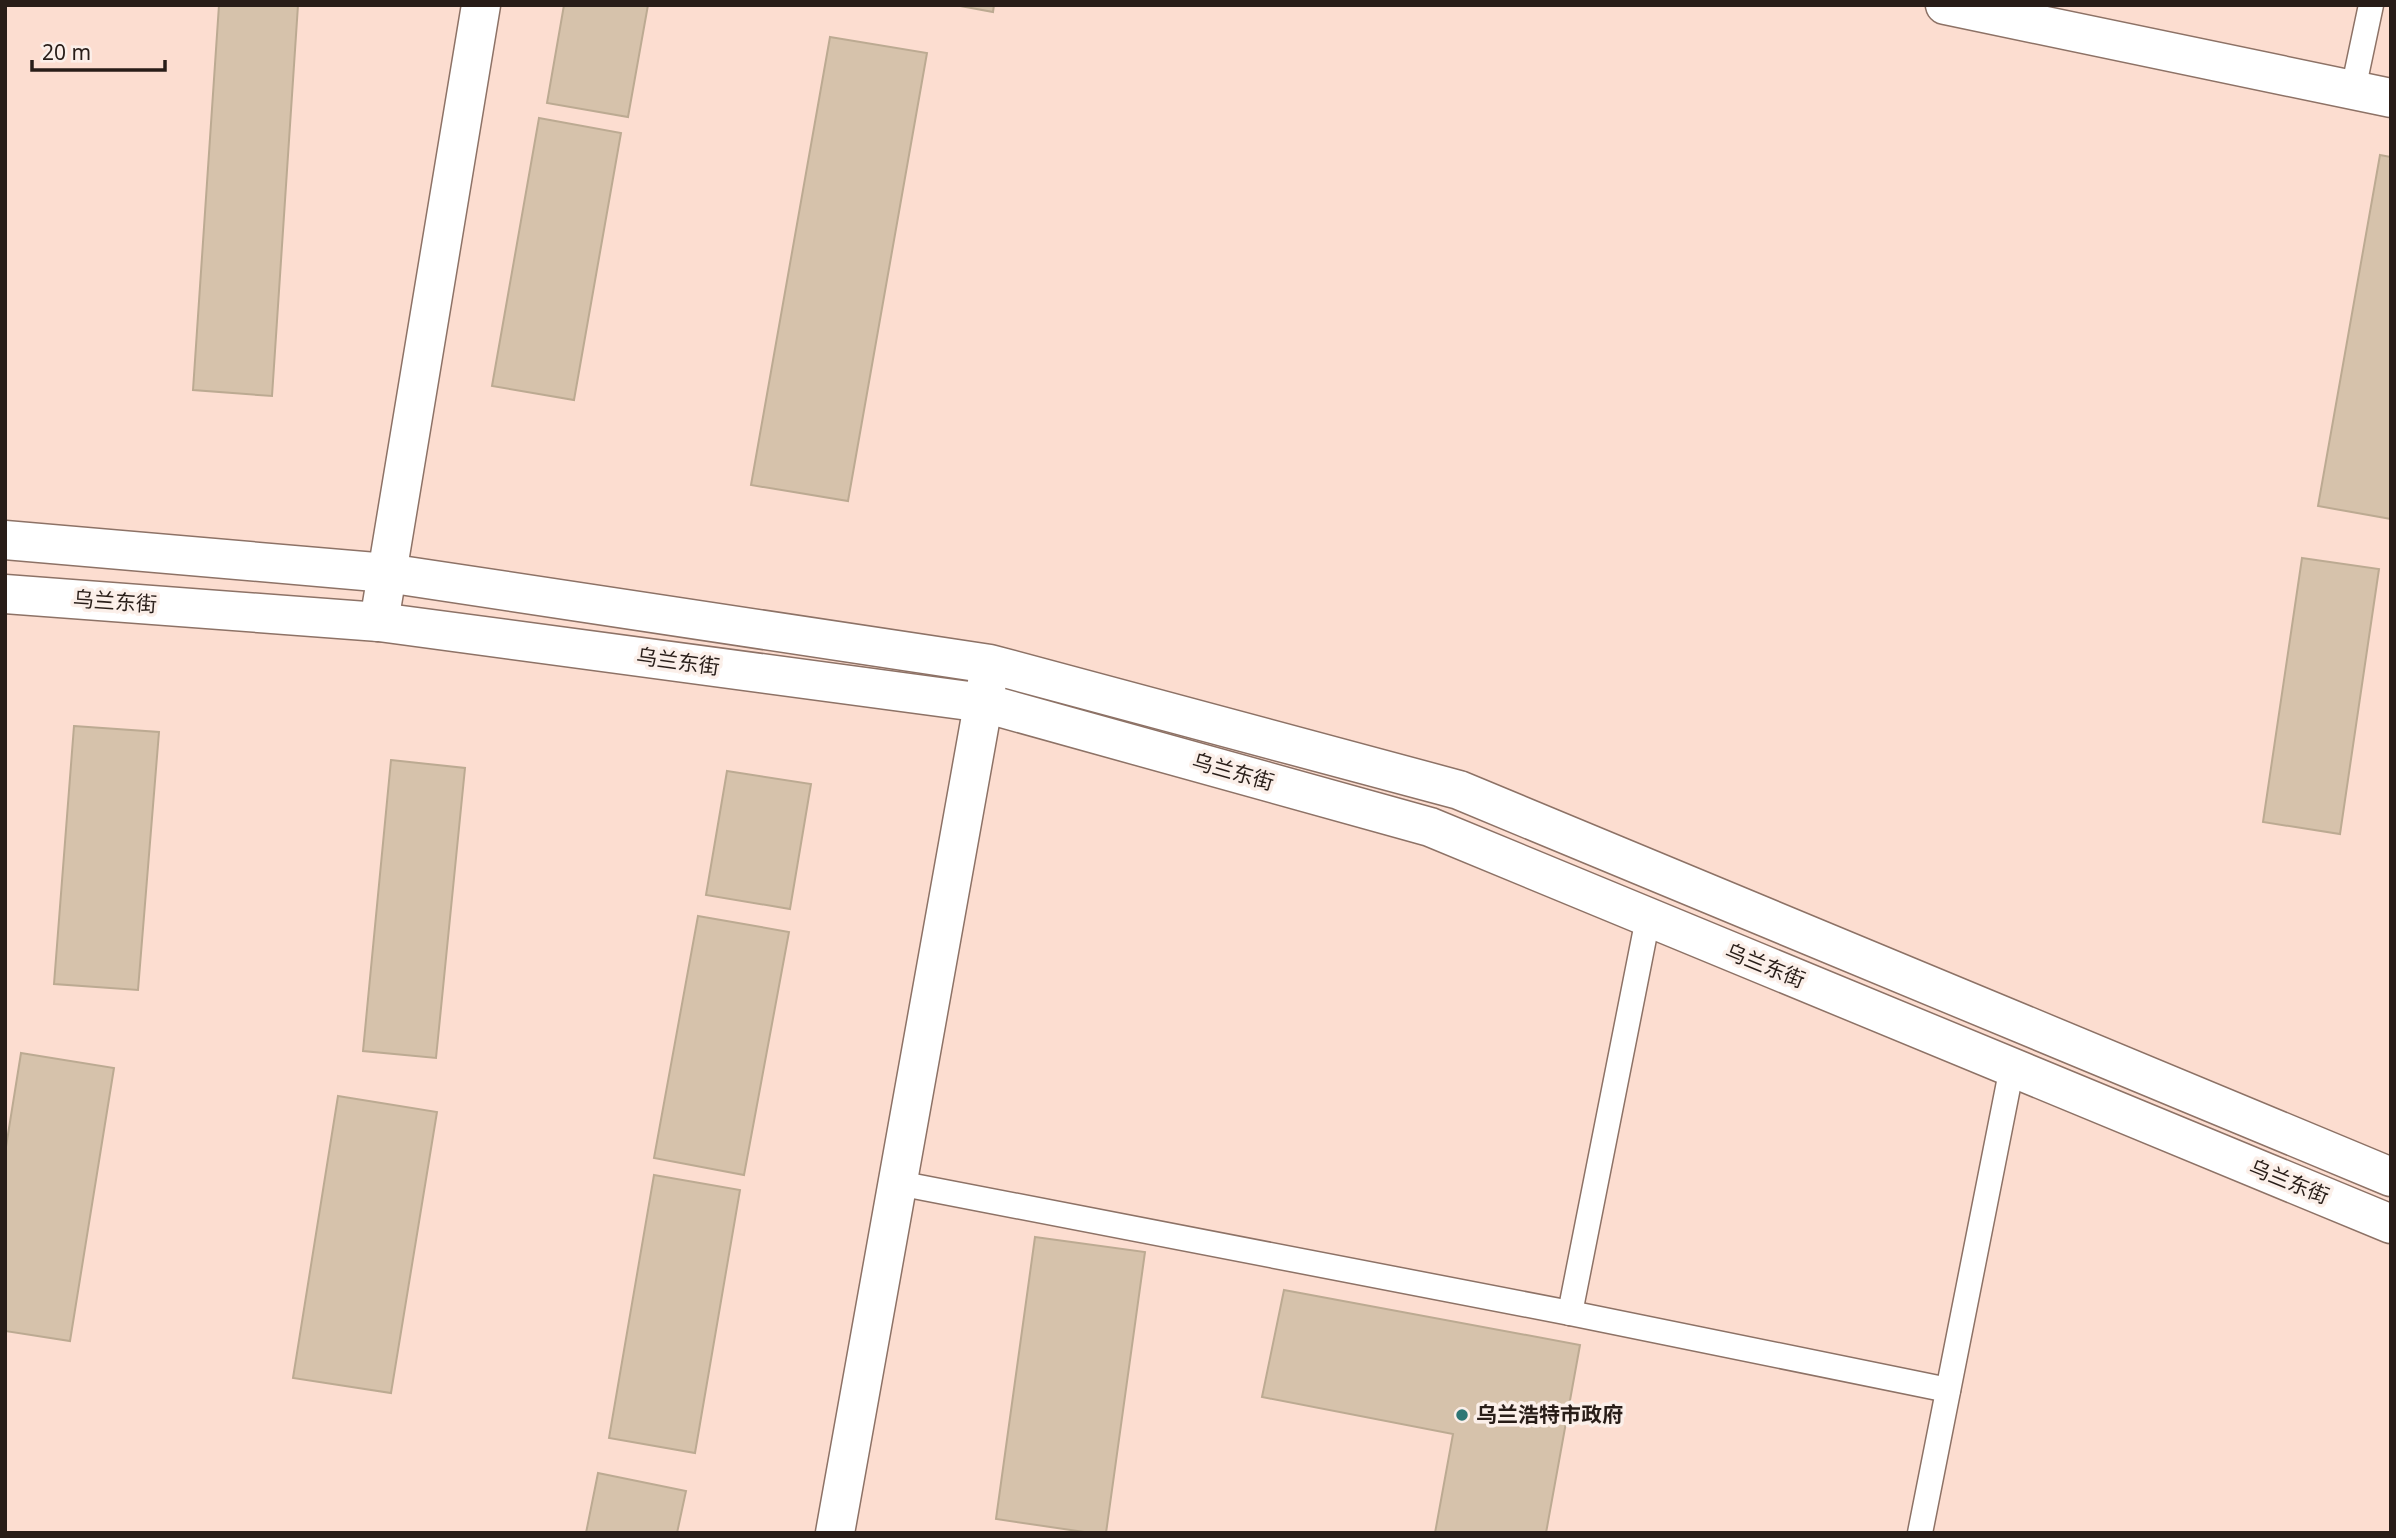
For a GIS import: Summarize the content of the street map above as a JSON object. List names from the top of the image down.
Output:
{
  "streets": {
    "main road": ["乌兰东街"]
  },
  "places": ["乌兰浩特市政府"],
  "scale_bar": "20 m"
}
